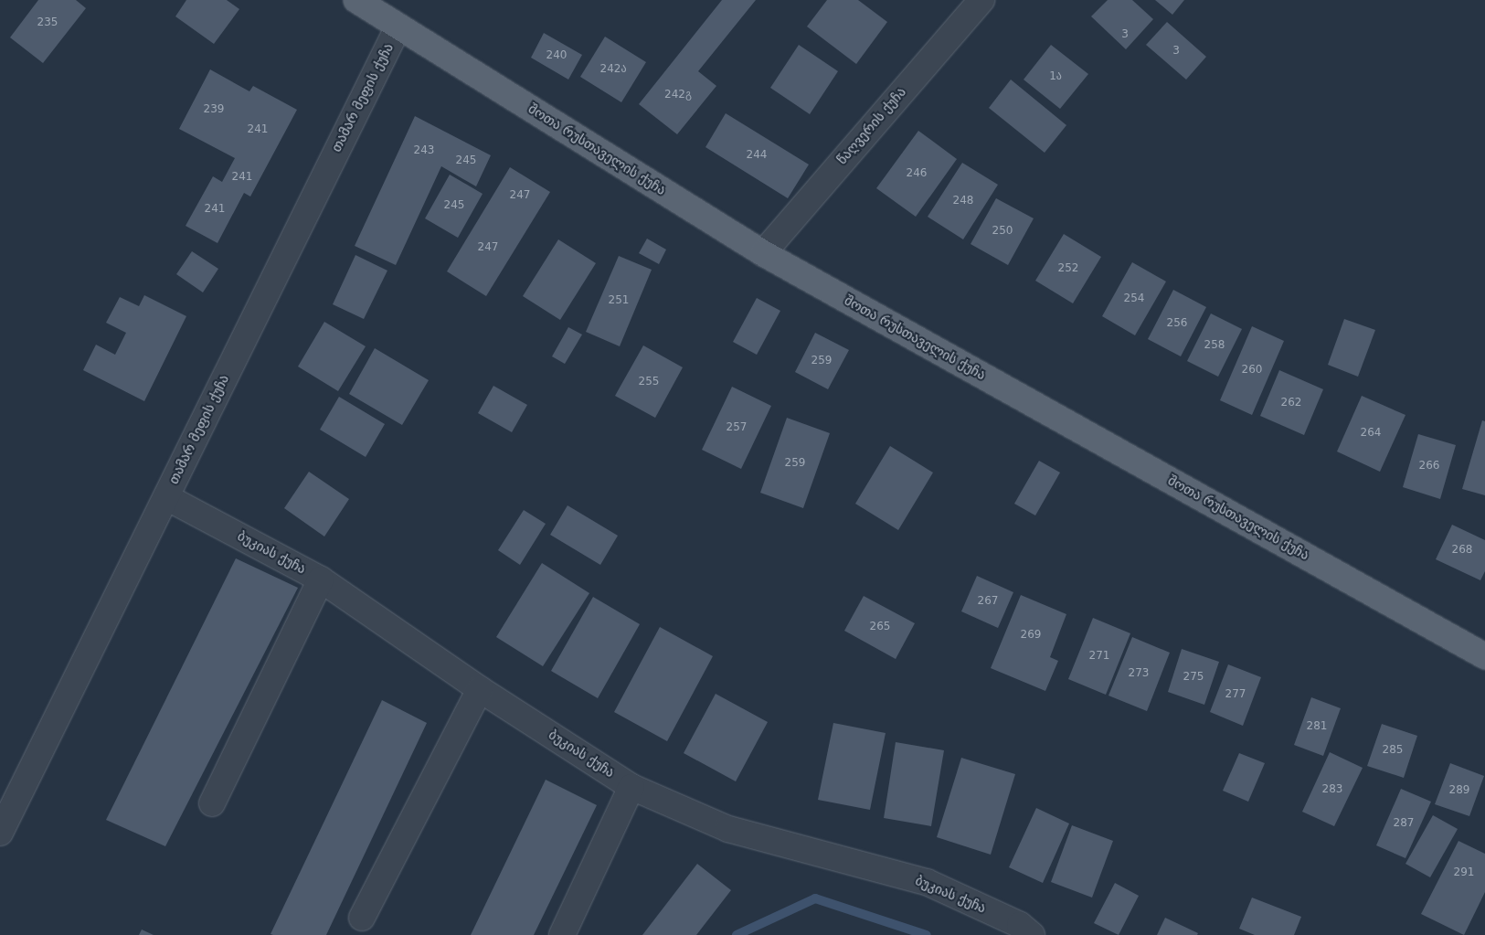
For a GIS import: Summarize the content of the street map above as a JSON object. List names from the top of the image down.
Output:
{
  "streets": {
    "main road": ["შოთა რუსთაველის ქუჩა"],
    "street": ["თამარ მეფის ქუჩა", "წაღვერის ქუჩა", "ბუკიას ქუჩა"]
  },
  "crossings": [
    ["თამარ მეფის ქუჩა", "შოთა რუსთაველის ქუჩა"],
    ["თამარ მეფის ქუჩა", "ბუკიას ქუჩა"],
    ["წაღვერის ქუჩა", "შოთა რუსთაველის ქუჩა"]
  ],
  "house_numbers": [
    "235",
    "3",
    "3",
    "240",
    "242ა",
    "1ა",
    "242გ",
    "239",
    "241",
    "243",
    "244",
    "245",
    "246",
    "241",
    "247",
    "248",
    "245",
    "241",
    "250",
    "247",
    "252",
    "254",
    "251",
    "256",
    "258",
    "259",
    "260",
    "255",
    "262",
    "257",
    "264",
    "259",
    "266",
    "268",
    "267",
    "265",
    "269",
    "271",
    "273",
    "275",
    "277",
    "281",
    "285",
    "283",
    "289",
    "287",
    "291"
  ]
}
